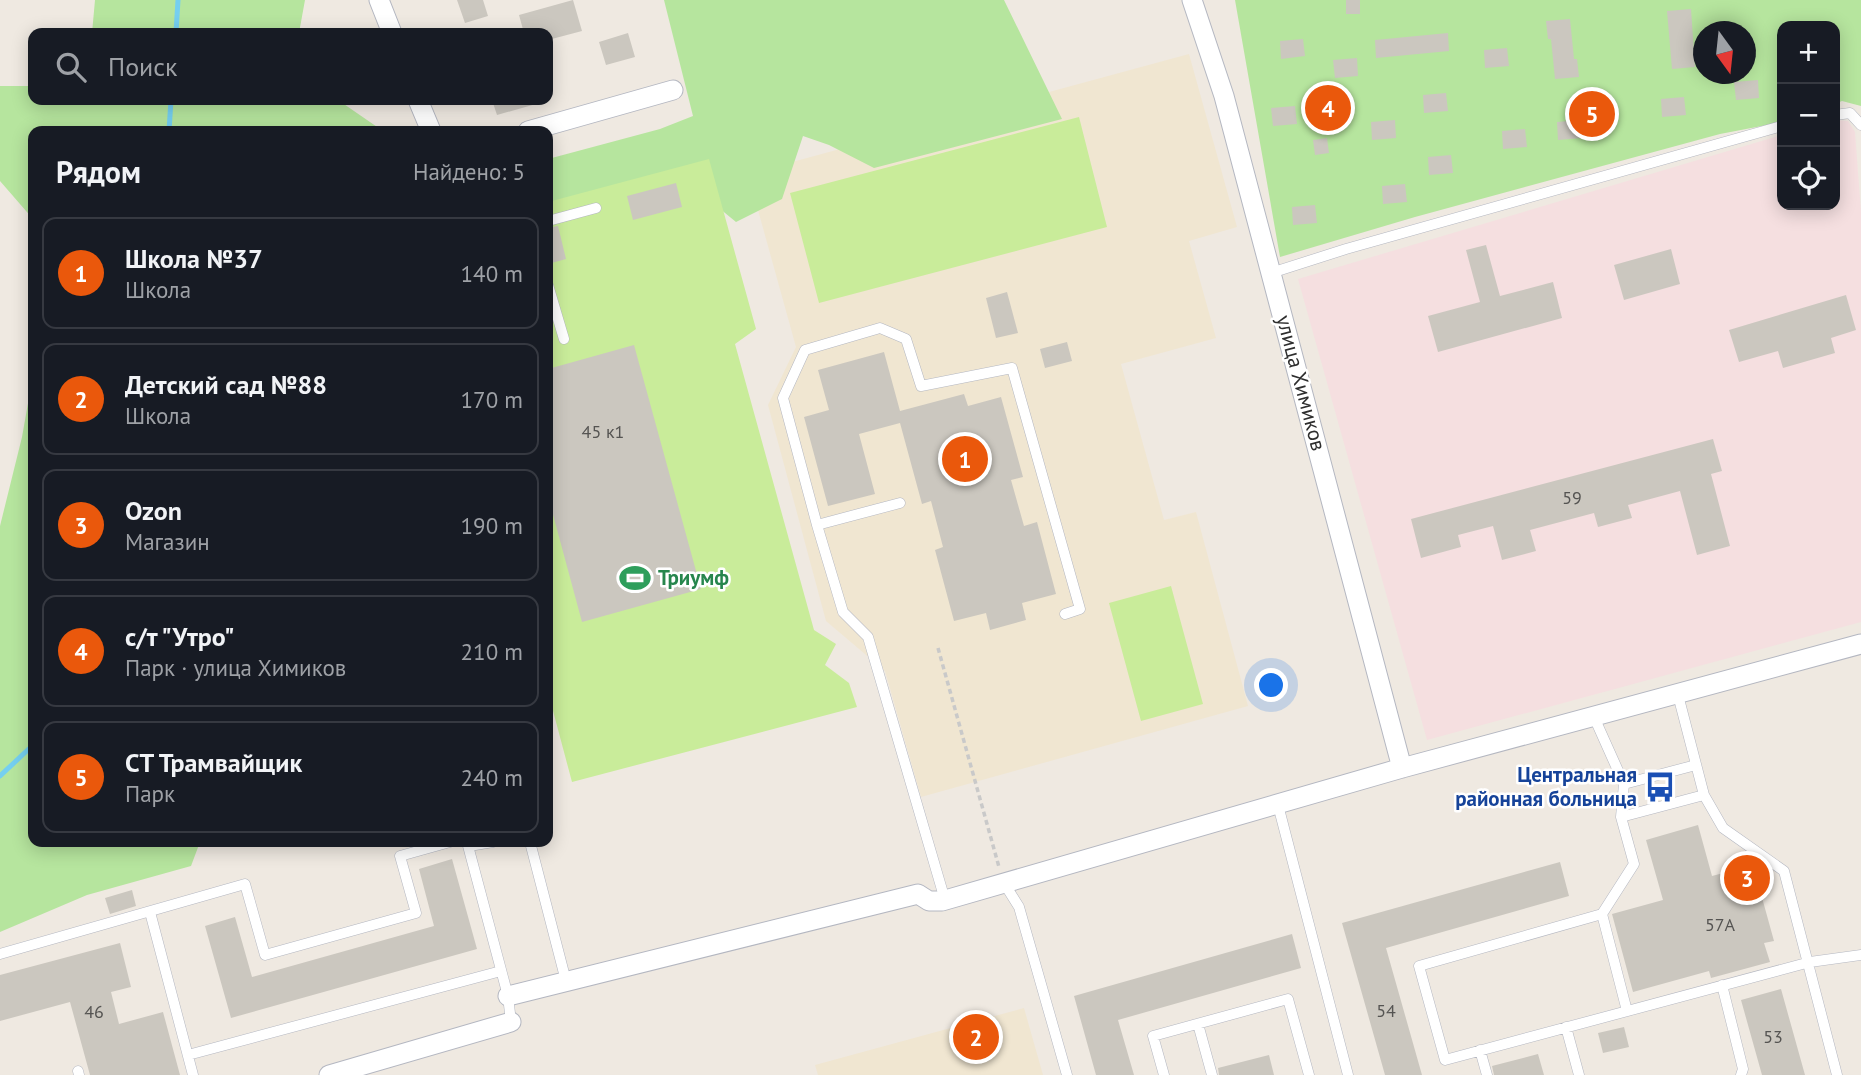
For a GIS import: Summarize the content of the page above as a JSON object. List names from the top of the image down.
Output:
{
  "streets": {
    "street": ["улица Химиков"]
  },
  "places": {
    "sports": ["Триумф"],
    "bus stop": ["Центральная районная больница"]
  },
  "house_numbers": [
    "45 к1",
    "59",
    "57А",
    "54",
    "46",
    "53"
  ],
  "north": "bottom",
  "page": {
    "map_buttons": ["+", "−"],
    "search": "Поиск",
    "pins": [
      "4",
      "5",
      "1",
      "3",
      "2"
    ],
    "heading": ["Рядом", "Найдено: 5"],
    "list": [
      {
        "mark": "1",
        "name": "Школа №37",
        "note": "Школа",
        "value": "140 m"
      },
      {
        "mark": "2",
        "name": "Детский сад №88",
        "note": "Школа",
        "value": "170 m"
      },
      {
        "mark": "3",
        "name": "Ozon",
        "note": "Магазин",
        "value": "190 m"
      },
      {
        "mark": "4",
        "name": "с/т \"Утро\"",
        "note": "Парк · улица Химиков",
        "value": "210 m"
      },
      {
        "mark": "5",
        "name": "СТ Трамвайщик",
        "note": "Парк",
        "value": "240 m"
      }
    ]
  }
}
